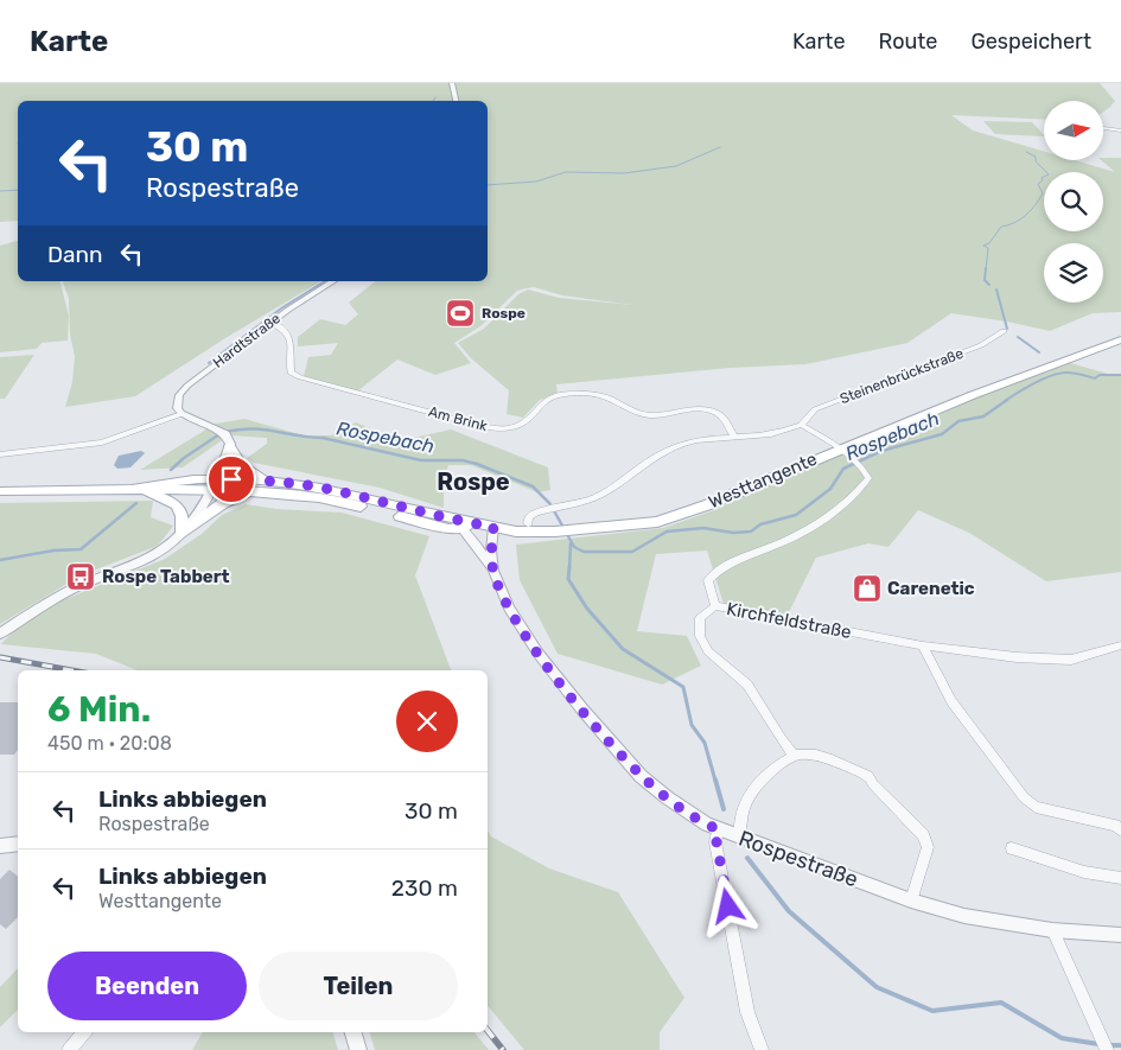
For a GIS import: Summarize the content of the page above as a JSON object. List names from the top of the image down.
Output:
{
  "streets": {
    "main road": ["Westtangente"],
    "street": [
      "Hardtstraße",
      "Steinenbrückstraße",
      "Am Brink",
      "Kirchfeldstraße",
      "Rospestraße"
    ]
  },
  "crossings": [
    ["Hardtstraße", "Am Brink"],
    ["Steinenbrückstraße", "Am Brink"],
    ["Westtangente", "Kirchfeldstraße"],
    ["Westtangente", "Rospestraße"]
  ],
  "districts": ["Rospe"],
  "water": ["Rospebach"],
  "places": {
    "sports": ["Rospe"],
    "bus stop": ["Rospe Tabbert"],
    "shop": ["Carenetic"]
  },
  "north": "right",
  "page": {
    "header": "Karte",
    "nav": ["Karte", "Route", "Gespeichert"],
    "turn": ["30 m", "Rospestraße"],
    "then": "Dann",
    "heading": ["6 Min.", "450 m · 20:08"],
    "list": [
      {
        "name": "Links abbiegen",
        "note": "Rospestraße",
        "value": "30 m"
      },
      {
        "name": "Links abbiegen",
        "note": "Westtangente",
        "value": "230 m"
      }
    ],
    "buttons": ["Beenden", "Teilen"]
  }
}
